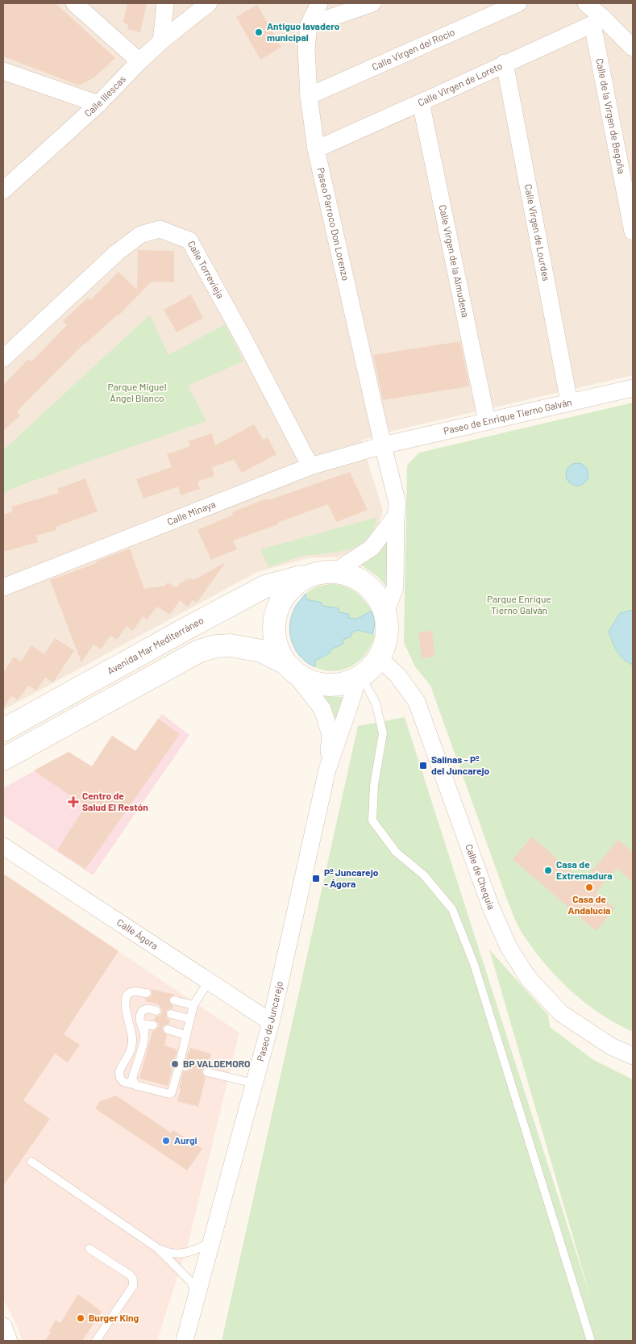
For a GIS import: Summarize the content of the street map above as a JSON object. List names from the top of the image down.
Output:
{
  "streets": {
    "street": [
      "Calle Virgen del Rocío",
      "Calle Virgen de Loreto",
      "Calle Illescas",
      "Calle de la Virgen de Begoña",
      "Paseo Párroco Don Lorenzo",
      "Calle Virgen de Lourdes",
      "Calle Virgen de la Almudena",
      "Calle Torrevieja",
      "Paseo de Enrique Tierno Galván",
      "Calle Minaya",
      "Avenida Mar Mediterráneo",
      "Calle de Chequia",
      "Calle Ágora",
      "Paseo de Juncarejo"
    ]
  },
  "crossings": [
    ["Calle Virgen del Rocío", "Paseo Párroco Don Lorenzo"],
    ["Calle Virgen de Loreto", "Calle de la Virgen de Begoña"],
    ["Calle Virgen de Loreto", "Paseo Párroco Don Lorenzo"],
    ["Calle Virgen de Loreto", "Calle Virgen de Lourdes"],
    ["Calle Virgen de Loreto", "Calle Virgen de la Almudena"],
    ["Paseo Párroco Don Lorenzo", "Paseo de Enrique Tierno Galván"],
    ["Paseo Párroco Don Lorenzo", "Calle Minaya"],
    ["Paseo Párroco Don Lorenzo", "Avenida Mar Mediterráneo"],
    ["Paseo Párroco Don Lorenzo", "Calle de Chequia"],
    ["Paseo Párroco Don Lorenzo", "Paseo de Juncarejo"],
    ["Calle Virgen de Lourdes", "Paseo de Enrique Tierno Galván"],
    ["Calle Virgen de la Almudena", "Paseo de Enrique Tierno Galván"],
    ["Calle Torrevieja", "Calle Minaya"],
    ["Paseo de Enrique Tierno Galván", "Calle Minaya"],
    ["Avenida Mar Mediterráneo", "Calle de Chequia"],
    ["Avenida Mar Mediterráneo", "Paseo de Juncarejo"],
    ["Calle de Chequia", "Paseo de Juncarejo"],
    ["Calle Ágora", "Paseo de Juncarejo"]
  ],
  "parks": ["Parque Miguel Ángel Blanco", "Parque Enrique Tierno Galván"],
  "places": {
    "other": [
      "Antiguo lavadero municipal",
      "Casa de Extremadura",
      "Casa de Andalucía",
      "BP VALDEMORO",
      "Aurgi",
      "Burger King"
    ],
    "transit": ["Salinas - Pº del Juncarejo", "Pº Juncarejo - Ágora"],
    "health": ["Centro de Salud El Restón"]
  }
}
